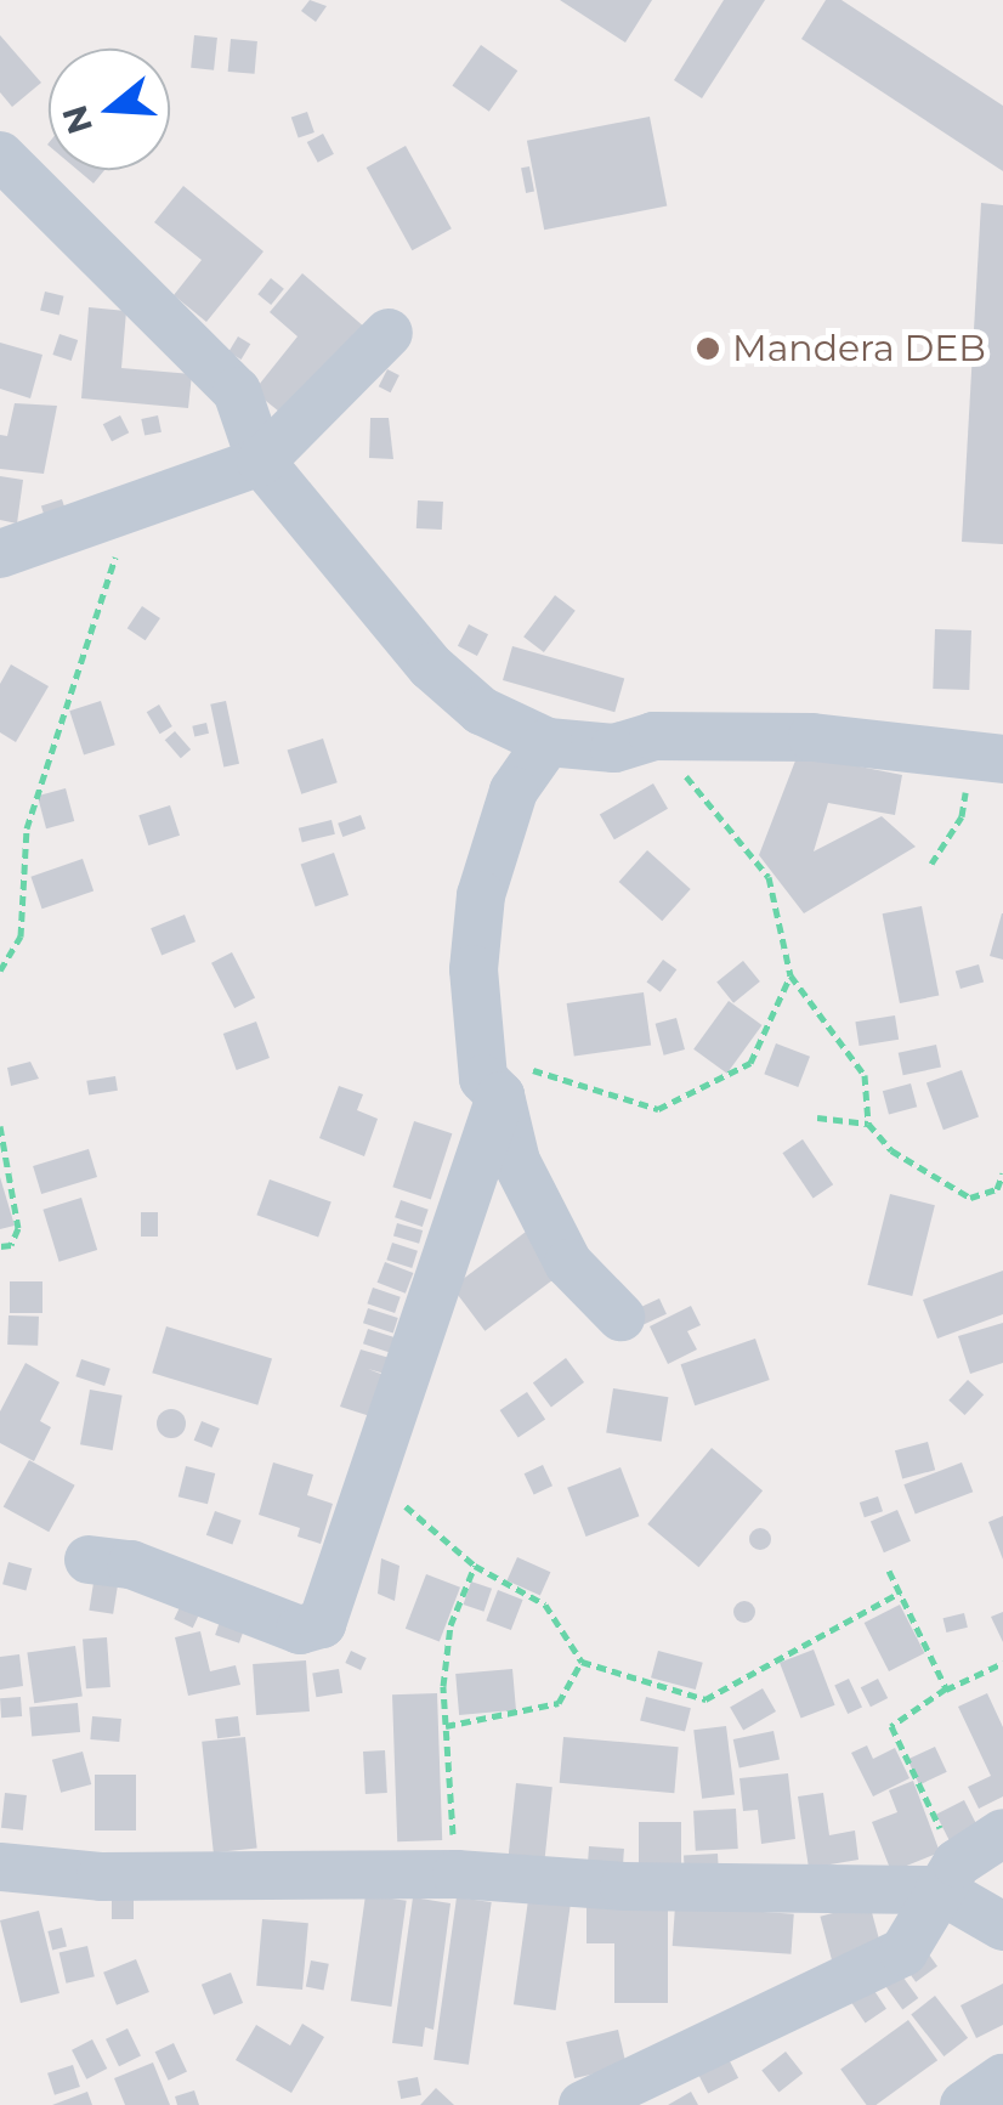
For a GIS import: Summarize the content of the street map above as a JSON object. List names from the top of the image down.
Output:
{
  "places": ["Mandera DEB"],
  "north": "left"
}
